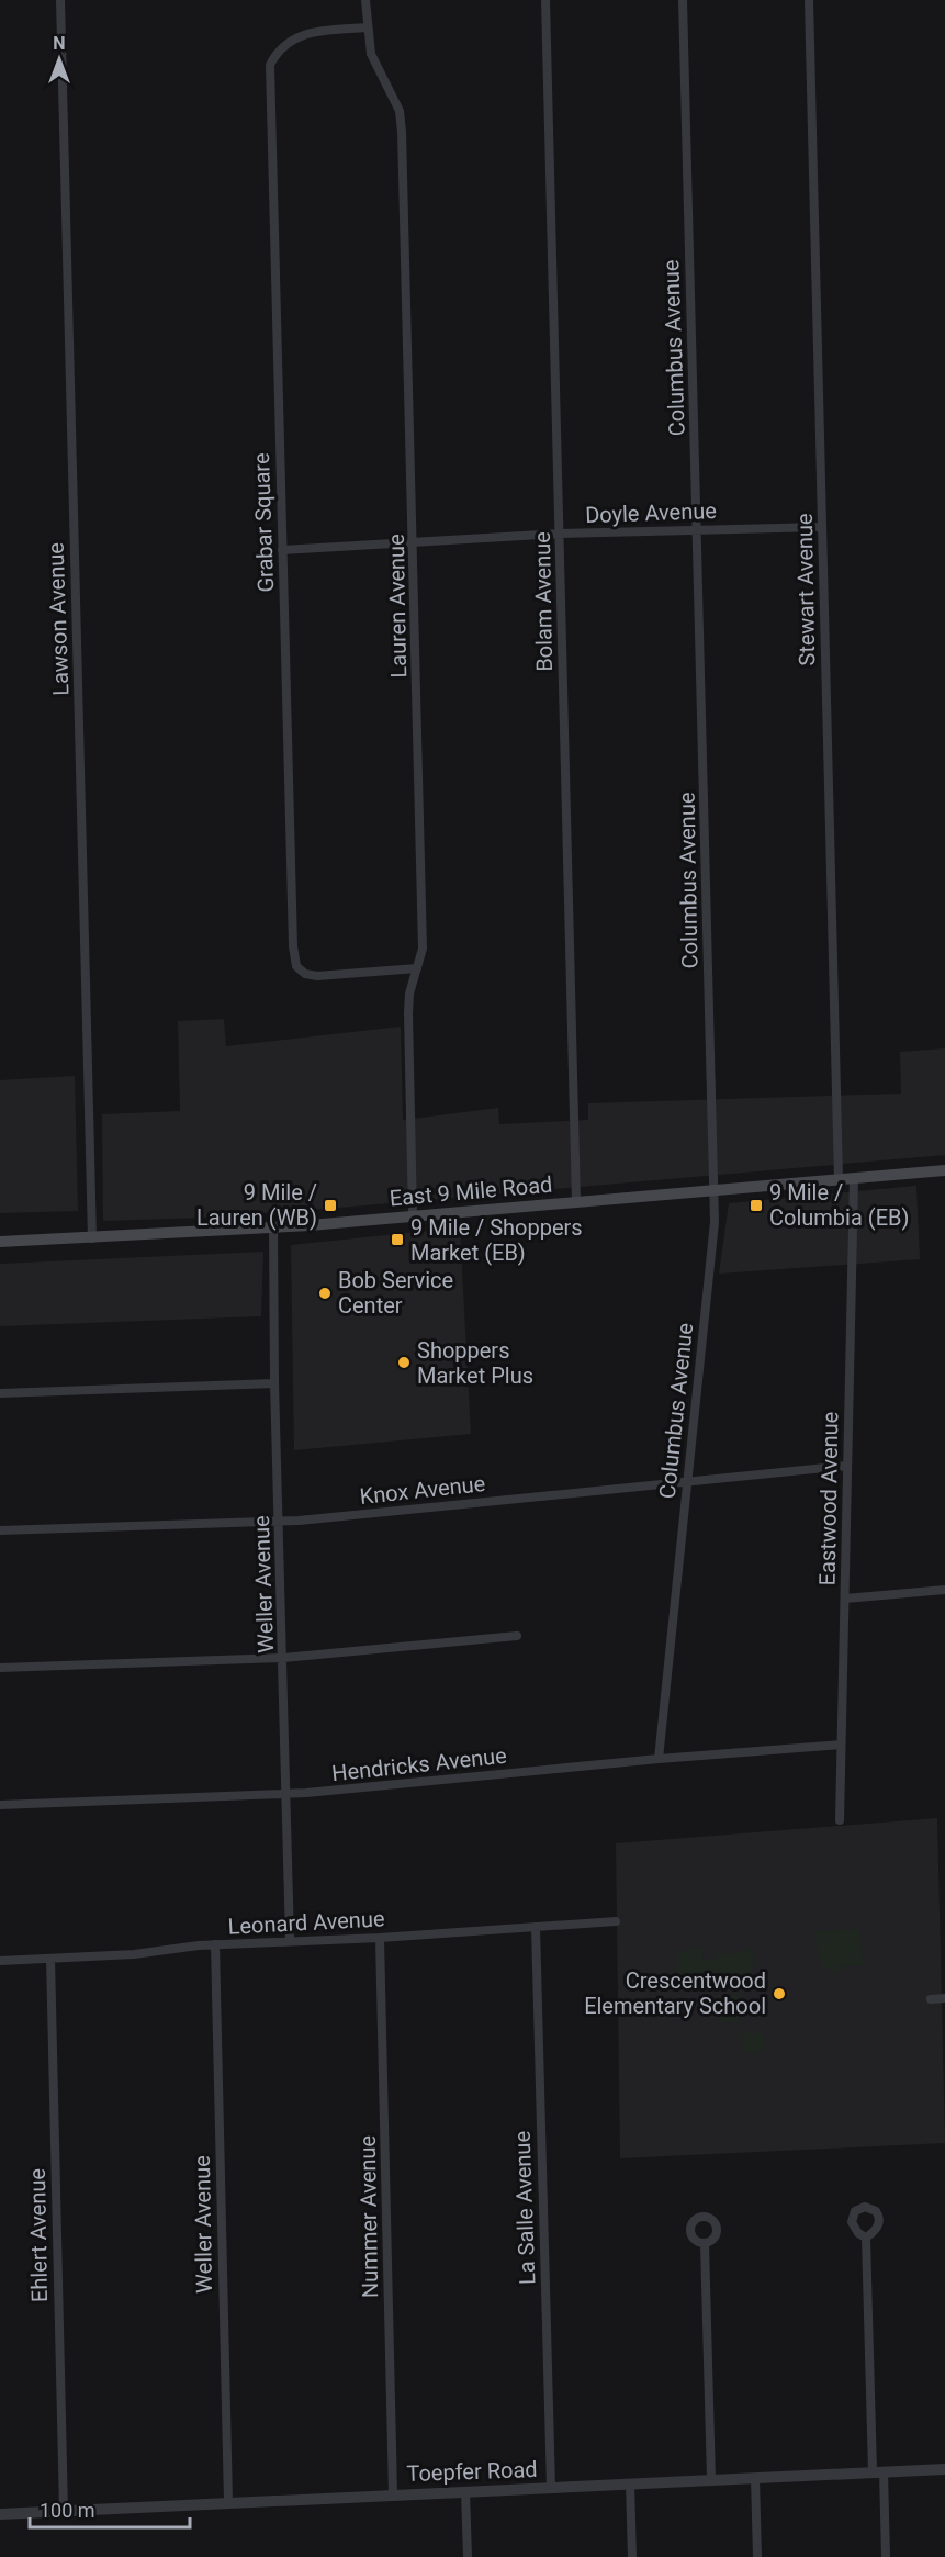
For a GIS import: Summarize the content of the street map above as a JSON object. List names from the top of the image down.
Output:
{
  "streets": {
    "main road": ["East 9 Mile Road"],
    "street": [
      "Columbus Avenue",
      "Doyle Avenue",
      "Grabar Square",
      "Stewart Avenue",
      "Bolam Avenue",
      "Lauren Avenue",
      "Lawson Avenue",
      "Knox Avenue",
      "Eastwood Avenue",
      "Weller Avenue",
      "Hendricks Avenue",
      "Leonard Avenue",
      "La Salle Avenue",
      "Nummer Avenue",
      "Ehlert Avenue",
      "Toepfer Road"
    ]
  },
  "crossings": [
    ["Columbus Avenue", "Doyle Avenue"],
    ["Columbus Avenue", "East 9 Mile Road"],
    ["Columbus Avenue", "Knox Avenue"],
    ["Columbus Avenue", "Hendricks Avenue"],
    ["Doyle Avenue", "Grabar Square"],
    ["Doyle Avenue", "Stewart Avenue"],
    ["Doyle Avenue", "Bolam Avenue"],
    ["Doyle Avenue", "Lauren Avenue"],
    ["Grabar Square", "Lauren Avenue"],
    ["Stewart Avenue", "East 9 Mile Road"],
    ["Bolam Avenue", "East 9 Mile Road"],
    ["Lauren Avenue", "East 9 Mile Road"],
    ["Lawson Avenue", "East 9 Mile Road"],
    ["East 9 Mile Road", "Eastwood Avenue"],
    ["East 9 Mile Road", "Weller Avenue"],
    ["Knox Avenue", "Eastwood Avenue"],
    ["Knox Avenue", "Weller Avenue"],
    ["Eastwood Avenue", "Hendricks Avenue"],
    ["Weller Avenue", "Hendricks Avenue"],
    ["Weller Avenue", "Leonard Avenue"],
    ["Weller Avenue", "Toepfer Road"],
    ["Leonard Avenue", "La Salle Avenue"],
    ["Leonard Avenue", "Nummer Avenue"],
    ["Leonard Avenue", "Ehlert Avenue"],
    ["La Salle Avenue", "Toepfer Road"],
    ["Nummer Avenue", "Toepfer Road"],
    ["Ehlert Avenue", "Toepfer Road"]
  ],
  "places": {
    "transit": ["9 Mile / Lauren (WB)", "9 Mile / Columbia (EB)", "9 Mile / Shoppers Market (EB)"],
    "other": ["Bob Service Center", "Shoppers Market Plus", "Crescentwood Elementary School"]
  },
  "scale_bar": "100 m",
  "north": "top"
}
